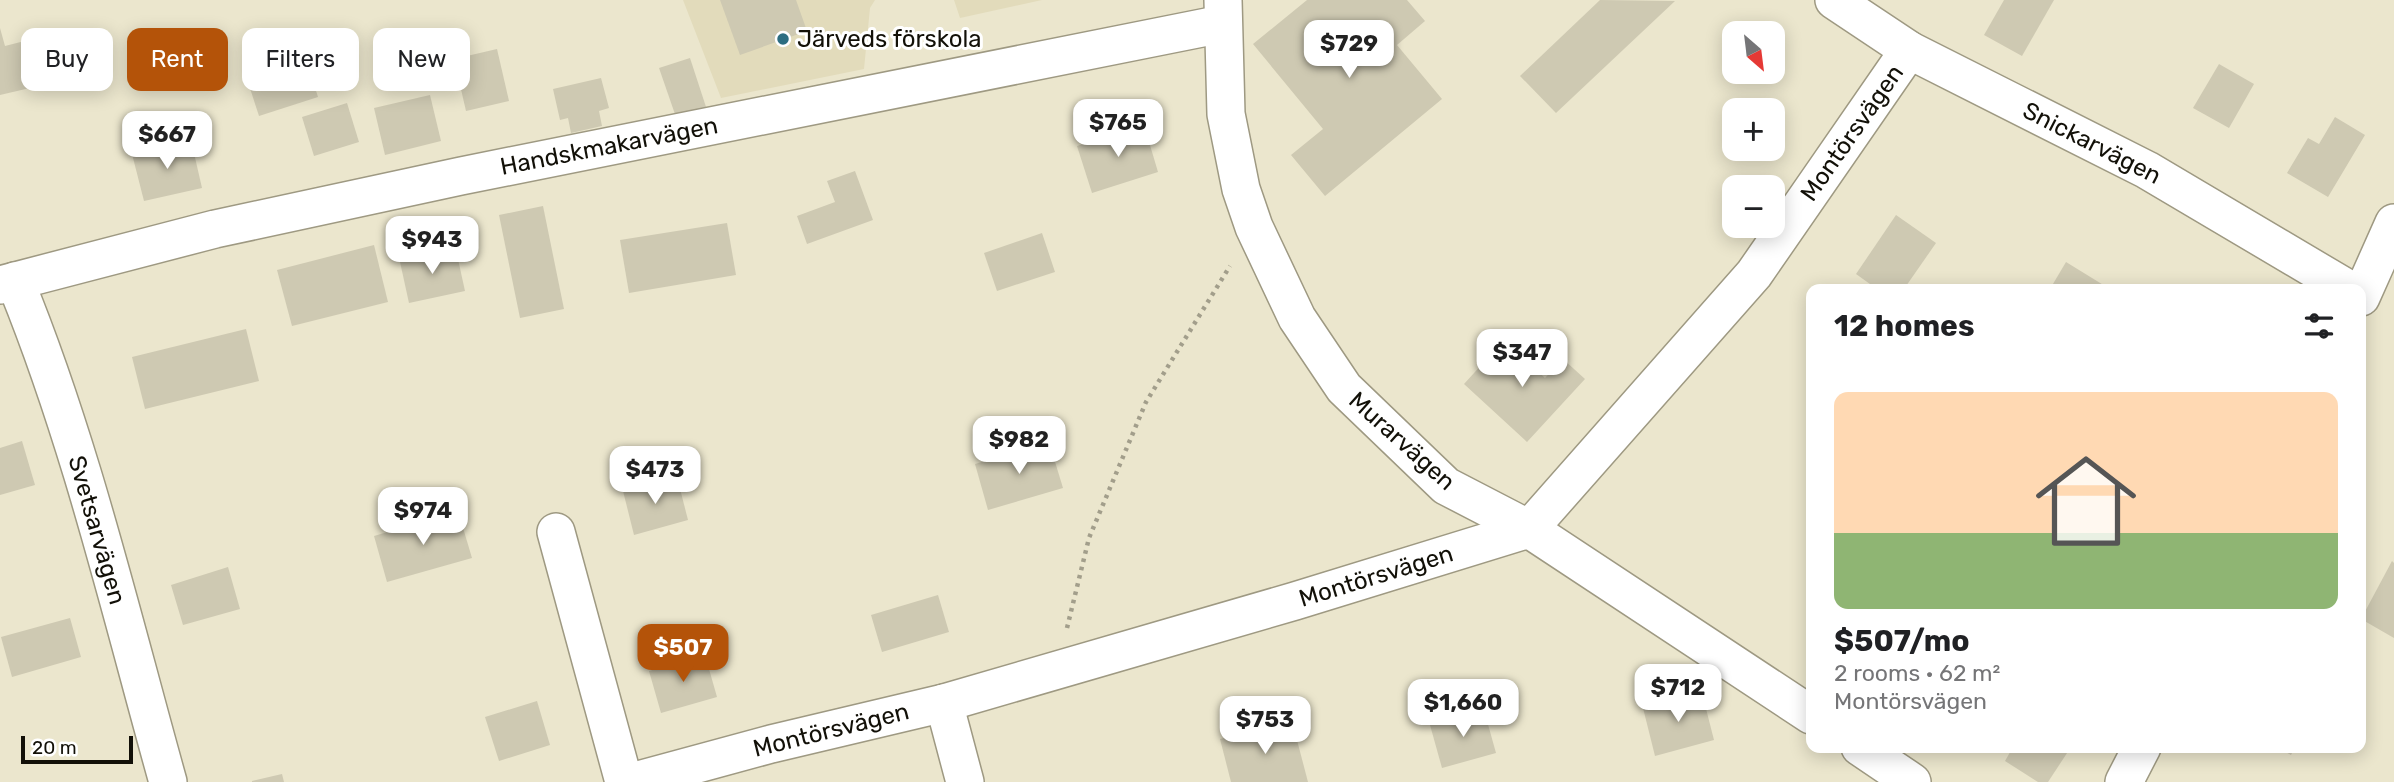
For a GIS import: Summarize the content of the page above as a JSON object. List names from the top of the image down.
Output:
{
  "streets": {
    "street": [
      "Montörsvägen",
      "Snickarvägen",
      "Handskmakarvägen",
      "Murarvägen",
      "Svetsarvägen"
    ]
  },
  "crossings": [
    ["Montörsvägen", "Snickarvägen"],
    ["Montörsvägen", "Murarvägen"],
    ["Handskmakarvägen", "Murarvägen"],
    ["Handskmakarvägen", "Svetsarvägen"]
  ],
  "places": ["Järveds förskola"],
  "scale_bar": "20 m",
  "north": "bottom right",
  "page": {
    "price": [
      "$729",
      "$765",
      "$667",
      "$943",
      "$347",
      "$982",
      "$473",
      "$974",
      "$507",
      "$712",
      "$1,660",
      "$753"
    ],
    "map_buttons": ["+", "−"],
    "chip": [
      "Buy",
      "Rent",
      "Filters",
      "New"
    ],
    "heading": "12 homes",
    "list": [
      {
        "name": "$507/mo",
        "note": "2 rooms · 62 m² · Montörsvägen"
      }
    ],
    "scale": "20 m"
  }
}
